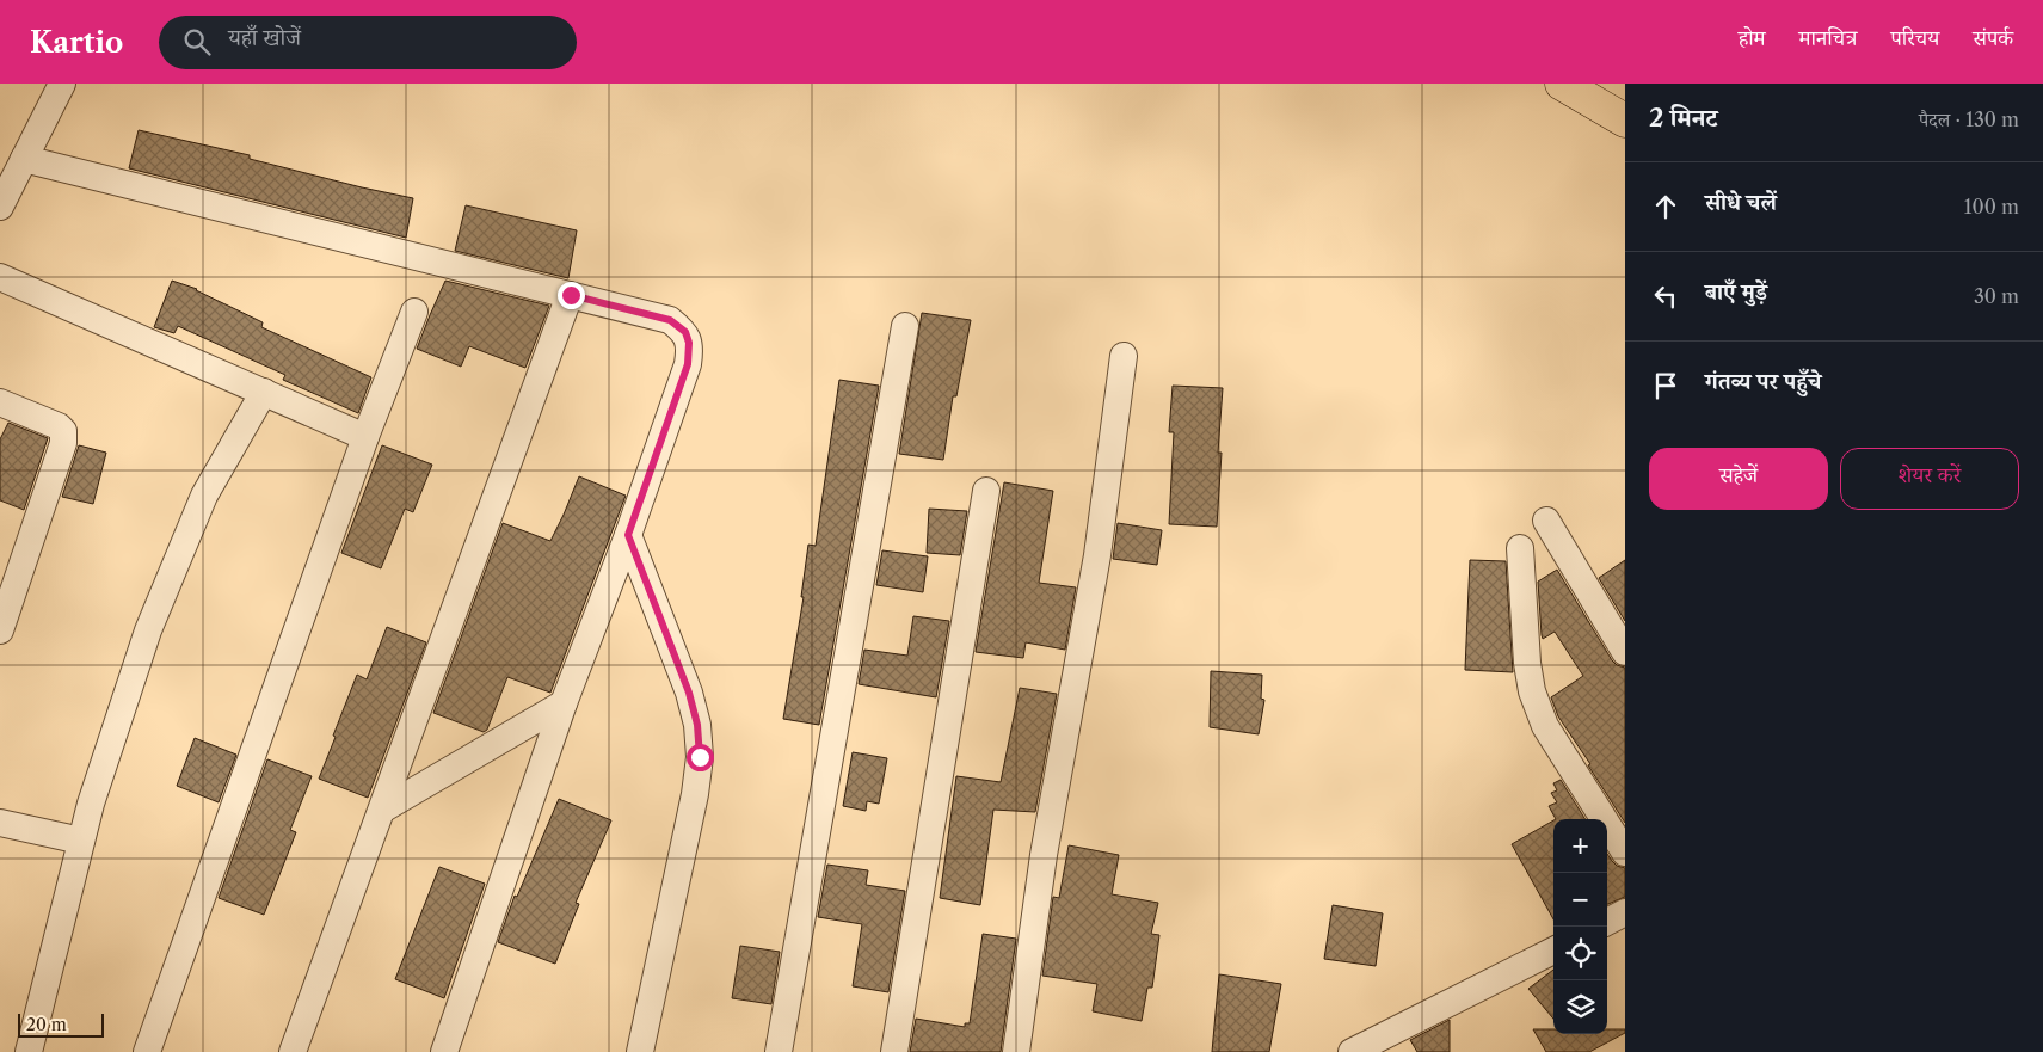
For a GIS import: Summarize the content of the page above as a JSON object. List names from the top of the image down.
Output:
{
  "scale_bar": "20 m",
  "page": {
    "header": "Kartio",
    "search": "यहाँ खोजें",
    "nav": [
      "होम",
      "मानचित्र",
      "परिचय",
      "संपर्क"
    ],
    "heading": ["2 मिनट", "पैदल · 130 m"],
    "list": [
      ["सीधे चलें", "100 m"],
      ["बाएँ मुड़ें", "30 m"],
      "गंतव्य पर पहुँचे"
    ],
    "buttons": ["सहेजें", "शेयर करें"],
    "map_buttons": ["+", "−"],
    "scale": "20 m"
  }
}
